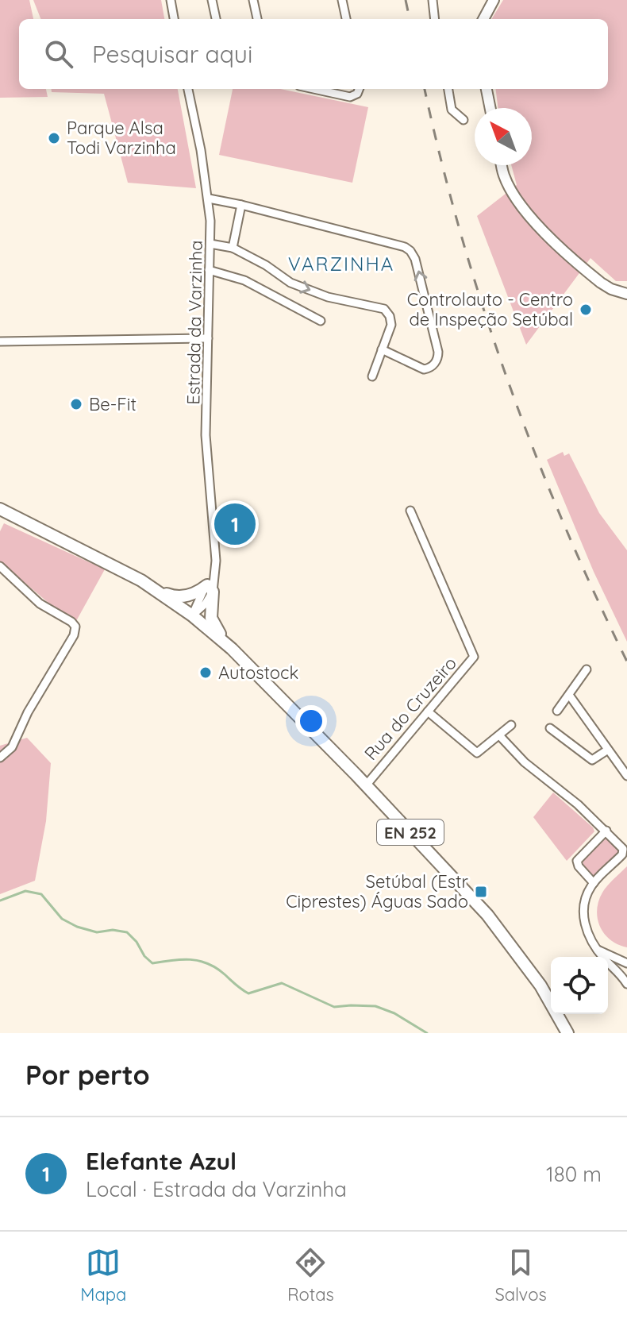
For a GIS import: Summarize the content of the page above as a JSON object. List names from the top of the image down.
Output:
{
  "streets": {
    "main road": ["EN 252"],
    "street": ["Estrada da Varzinha", "Rua do Cruzeiro"]
  },
  "crossings": [
    ["Rua do Cruzeiro", "EN 252"]
  ],
  "districts": ["VARZINHA"],
  "places": {
    "other": [
      "Parque Alsa Todi Varzinha",
      "Controlauto - Centro de Inspeção Setúbal",
      "Be-Fit",
      "Autostock"
    ],
    "transit": ["Setúbal (Estr Ciprestes) Águas Sado"]
  },
  "north": "top left",
  "page": {
    "search": "Pesquisar aqui",
    "pins": "1",
    "heading": "Por perto",
    "list": [
      {
        "mark": "1",
        "name": "Elefante Azul",
        "note": "Local · Estrada da Varzinha",
        "value": "180 m"
      }
    ],
    "nav": ["Mapa", "Rotas", "Salvos"]
  }
}
